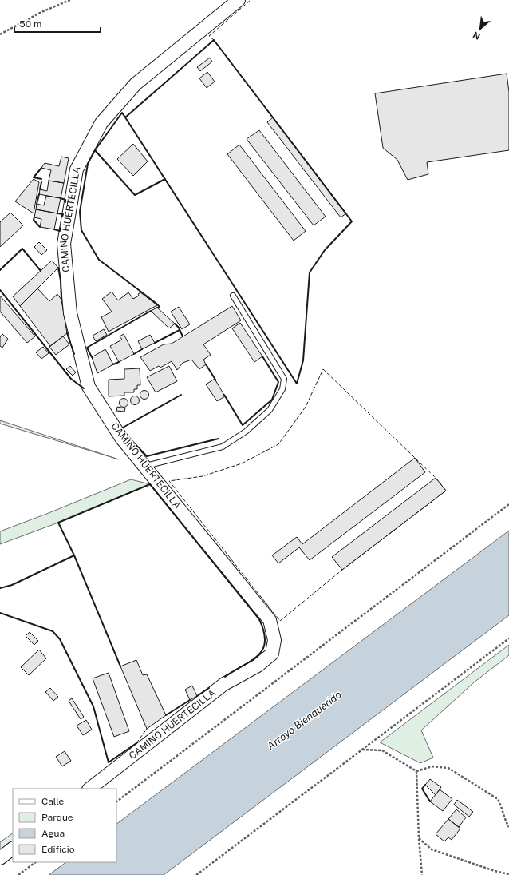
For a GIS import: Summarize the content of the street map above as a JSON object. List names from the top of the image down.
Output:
{
  "streets": {
    "street": ["CAMINO HUERTECILLA"]
  },
  "water": ["Arroyo Bienquerido"],
  "legend": [
    "Calle",
    "Parque",
    "Agua",
    "Edificio"
  ],
  "scale_bar": "50 m",
  "north": "bottom left"
}
